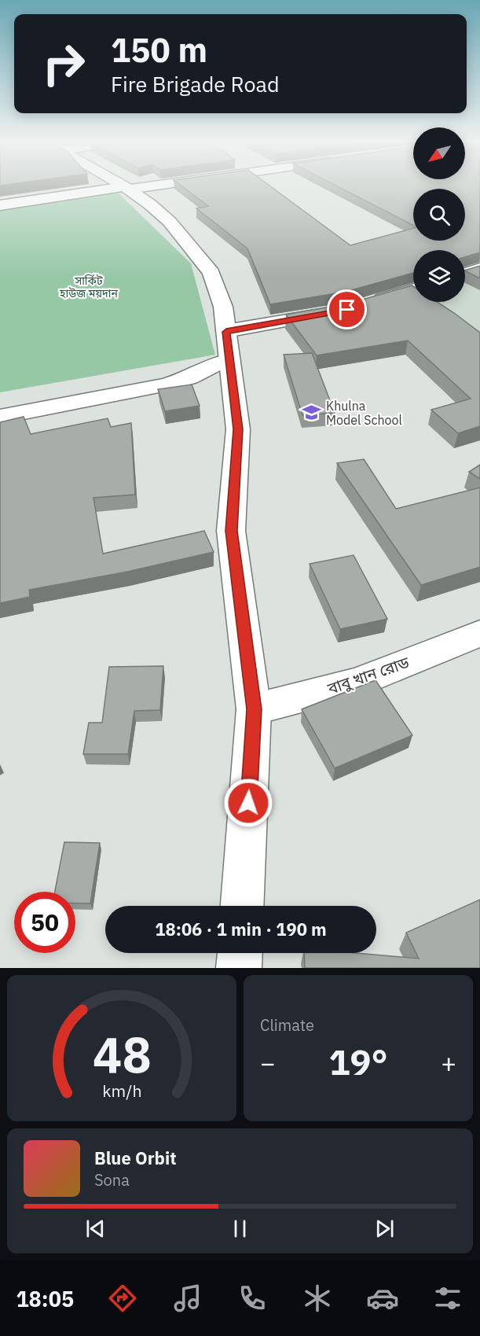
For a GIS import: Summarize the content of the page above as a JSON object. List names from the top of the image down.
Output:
{
  "streets": {
    "street": ["বাবু খান রোড"]
  },
  "parks": ["সার্কিট হাউজ ময়দান"],
  "places": {
    "school or university": ["Khulna Model School"]
  },
  "north": "bottom left",
  "page": {
    "turn": ["150 m", "Fire Brigade Road"],
    "limit": "50",
    "trip": "18:06 · 1 min · 190 m",
    "tile": "Climate",
    "heat": ["−", "19°", "+"],
    "song": ["Blue Orbit", "Sona"],
    "tabs": "18:05",
    "gauge": ["48", "km/h"]
  }
}
